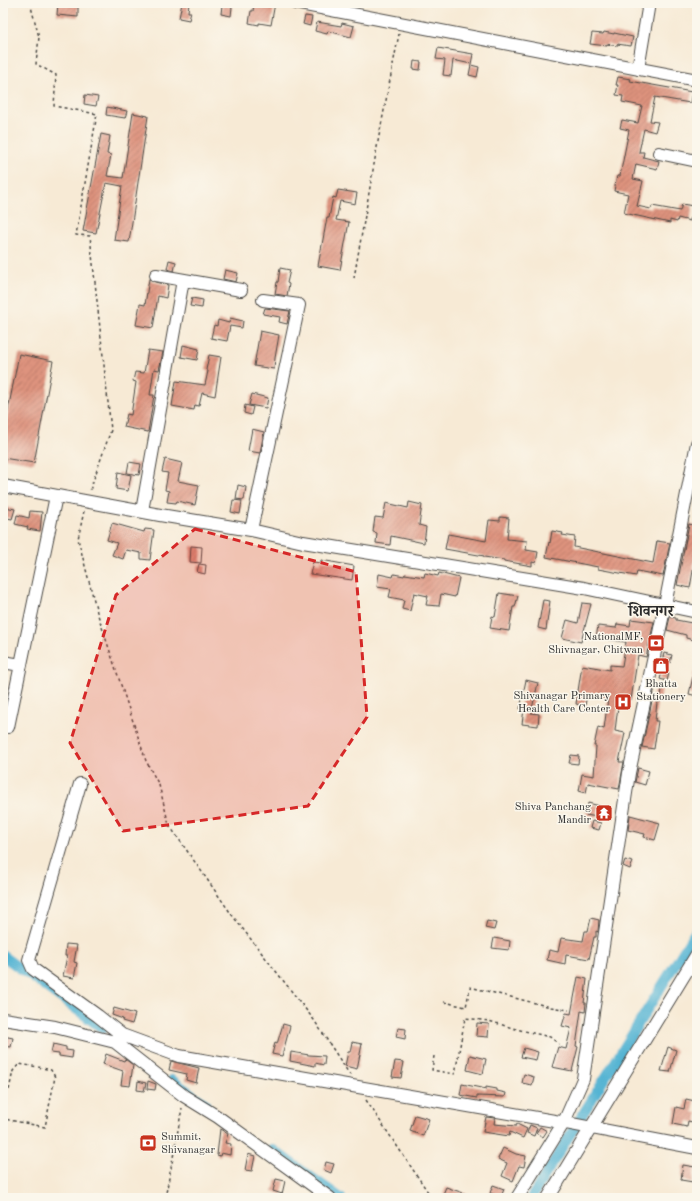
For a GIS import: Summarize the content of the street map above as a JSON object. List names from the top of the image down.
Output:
{
  "districts": ["शिवनगर"],
  "places": {
    "bank": ["NationalMF, Shivnagar, Chitwan", "Summit, Shivanagar"],
    "shop": ["Bhatta Stationery"],
    "hospital": ["Shivanagar Primary Health Care Center"],
    "temple": ["Shiva Panchang Mandir"]
  }
}
